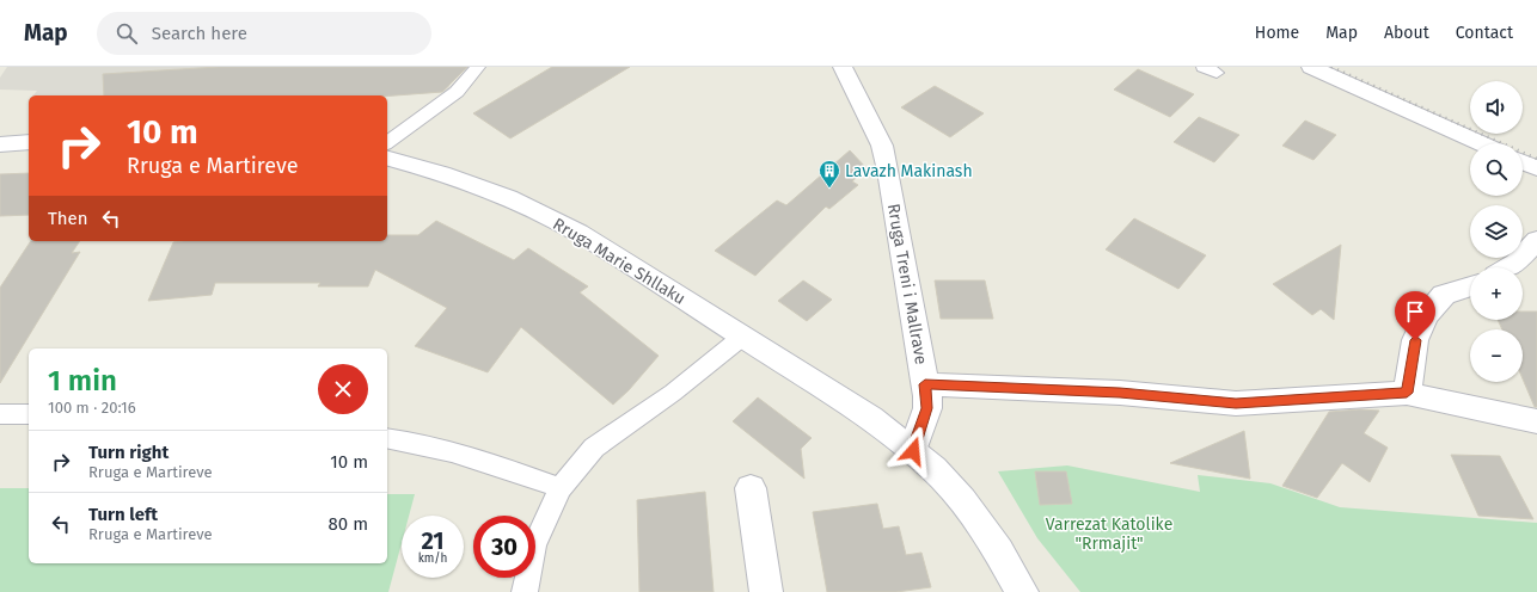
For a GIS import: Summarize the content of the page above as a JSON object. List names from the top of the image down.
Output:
{
  "streets": {
    "street": ["Rruga Marie Shllaku", "Rruga Treni i Mallrave"]
  },
  "crossings": [
    ["Rruga Marie Shllaku", "Rruga Treni i Mallrave"]
  ],
  "parks": ["Varrezat Katolike \"Rrmajit\""],
  "places": {
    "building": ["Lavazh Makinash"]
  },
  "page": {
    "header": "Map",
    "search": "Search here",
    "nav": [
      "Home",
      "Map",
      "About",
      "Contact"
    ],
    "map_buttons": ["+", "−"],
    "turn": ["10 m", "Rruga e Martireve"],
    "then": "Then",
    "heading": ["1 min", "100 m · 20:16"],
    "list": [
      {
        "name": "Turn right",
        "note": "Rruga e Martireve",
        "value": "10 m"
      },
      {
        "name": "Turn left",
        "note": "Rruga e Martireve",
        "value": "80 m"
      }
    ],
    "speed": "21 km/h",
    "limit": "30"
  }
}
